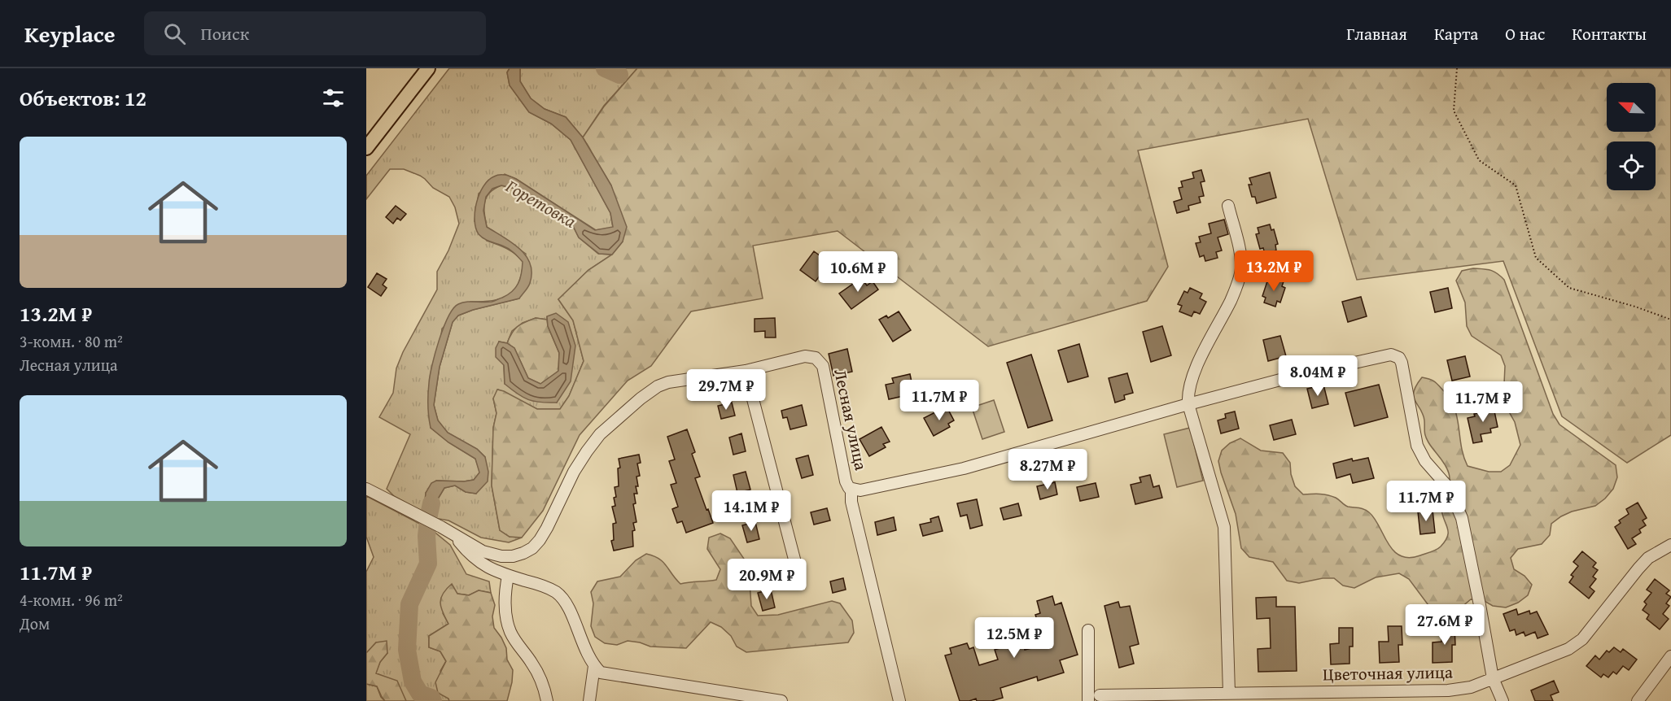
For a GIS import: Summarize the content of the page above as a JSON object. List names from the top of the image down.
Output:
{
  "streets": {
    "street": ["Лесная улица", "Цветочная улица"]
  },
  "crossings": [
    ["Лесная улица", "Цветочная улица"]
  ],
  "water": ["Горетовка"],
  "north": "top left",
  "page": {
    "header": "Keyplace",
    "search": "Поиск",
    "nav": [
      "Главная",
      "Карта",
      "О нас",
      "Контакты"
    ],
    "heading": "Объектов: 12",
    "list": [
      {
        "name": "13.2M ₽",
        "note": "3-комн. · 80 m² · Лесная улица"
      },
      {
        "name": "11.7M ₽",
        "note": "4-комн. · 96 m² · Дом"
      }
    ],
    "price": [
      "13.2M ₽",
      "10.6M ₽",
      "8.04M ₽",
      "29.7M ₽",
      "11.7M ₽",
      "11.7M ₽",
      "8.27M ₽",
      "11.7M ₽",
      "14.1M ₽",
      "20.9M ₽",
      "27.6M ₽",
      "12.5M ₽"
    ]
  }
}
